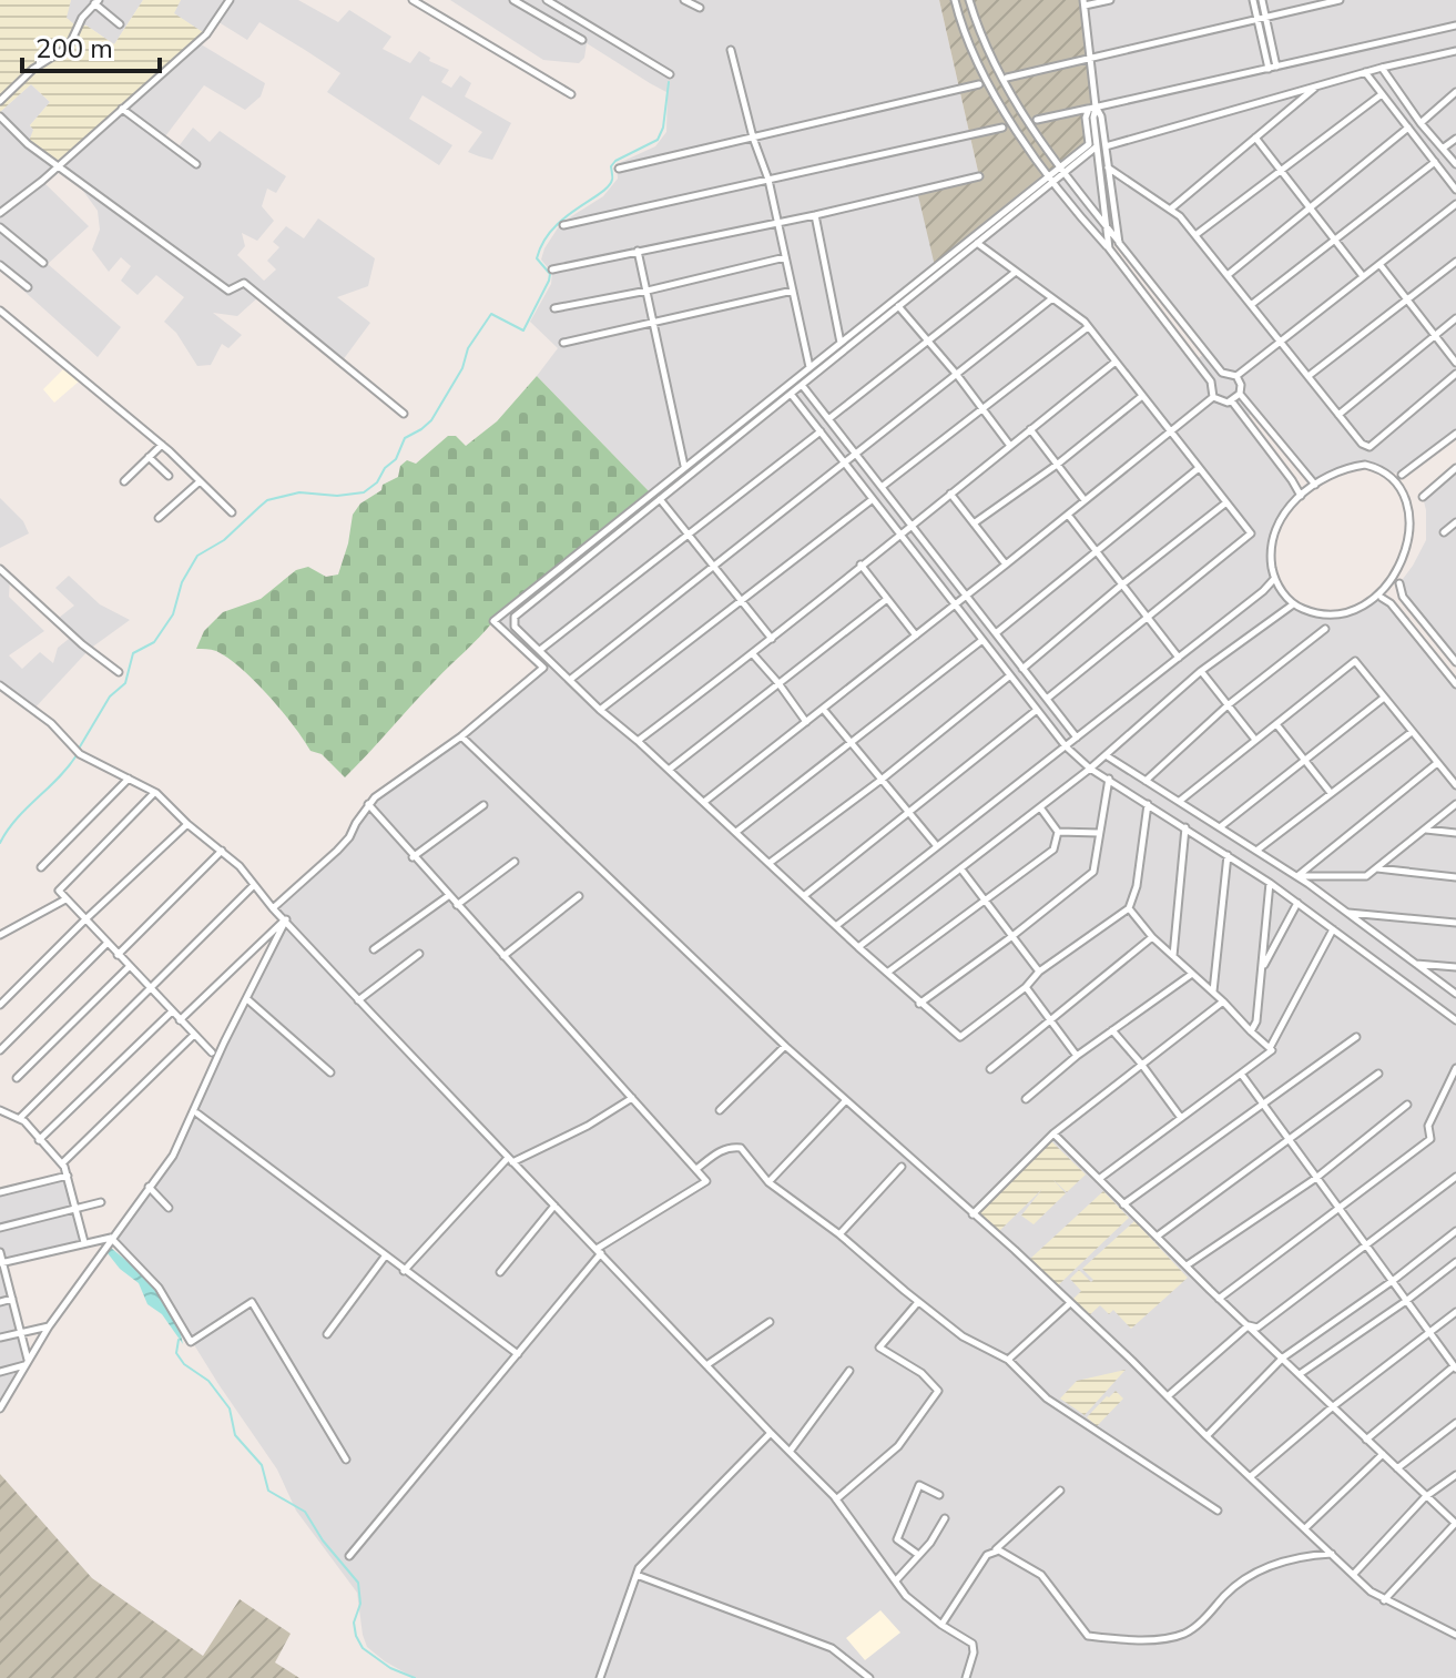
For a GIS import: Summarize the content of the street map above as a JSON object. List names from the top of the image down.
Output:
{
  "scale_bar": "200 m"
}
